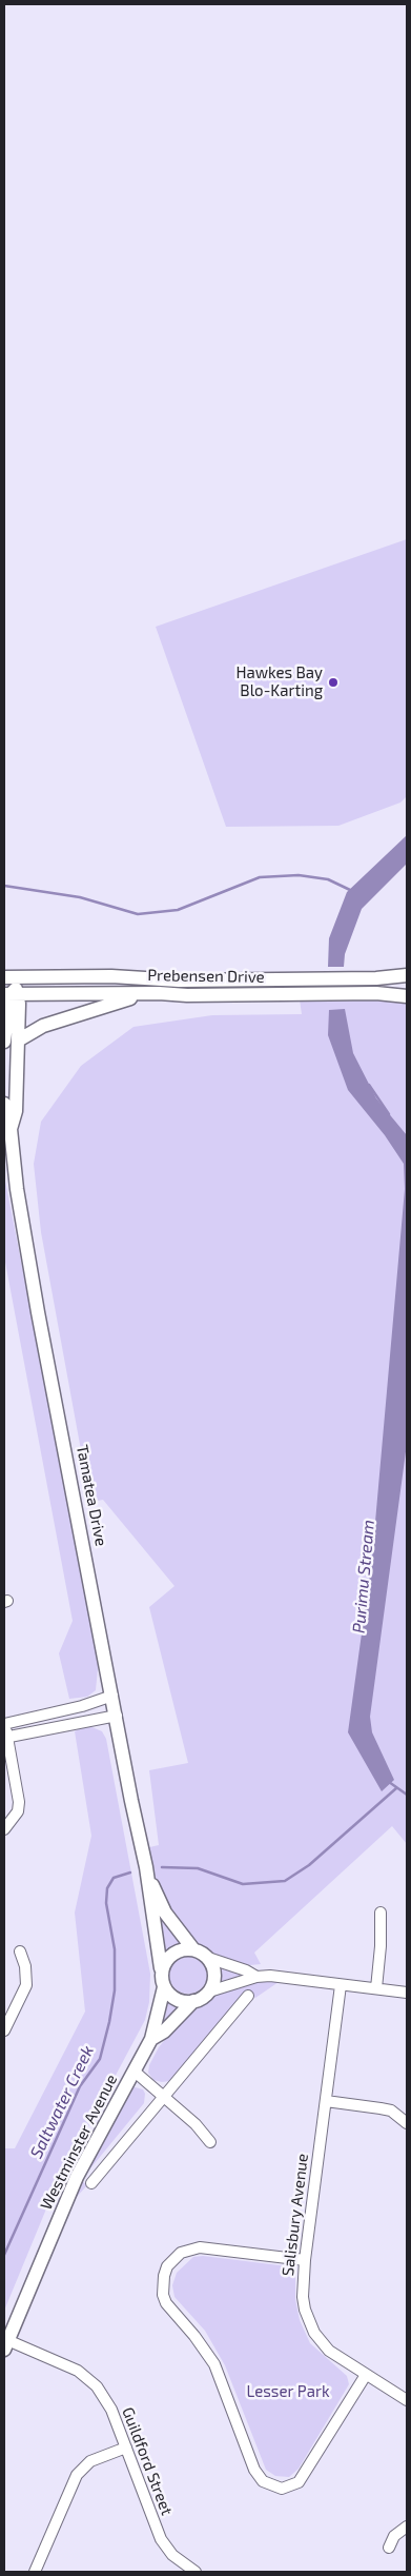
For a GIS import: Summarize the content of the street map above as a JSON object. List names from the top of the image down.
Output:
{
  "streets": {
    "main road": ["Prebensen Drive", "Tamatea Drive", "Westminster Avenue"],
    "street": ["Salisbury Avenue", "Guildford Street"]
  },
  "crossings": [
    ["Prebensen Drive", "Tamatea Drive"],
    ["Tamatea Drive", "Westminster Avenue"],
    ["Westminster Avenue", "Guildford Street"]
  ],
  "water": ["Purimu Stream", "Saltwater Creek"],
  "parks": ["Lesser Park"],
  "places": ["Hawkes Bay Blo-Karting"]
}
